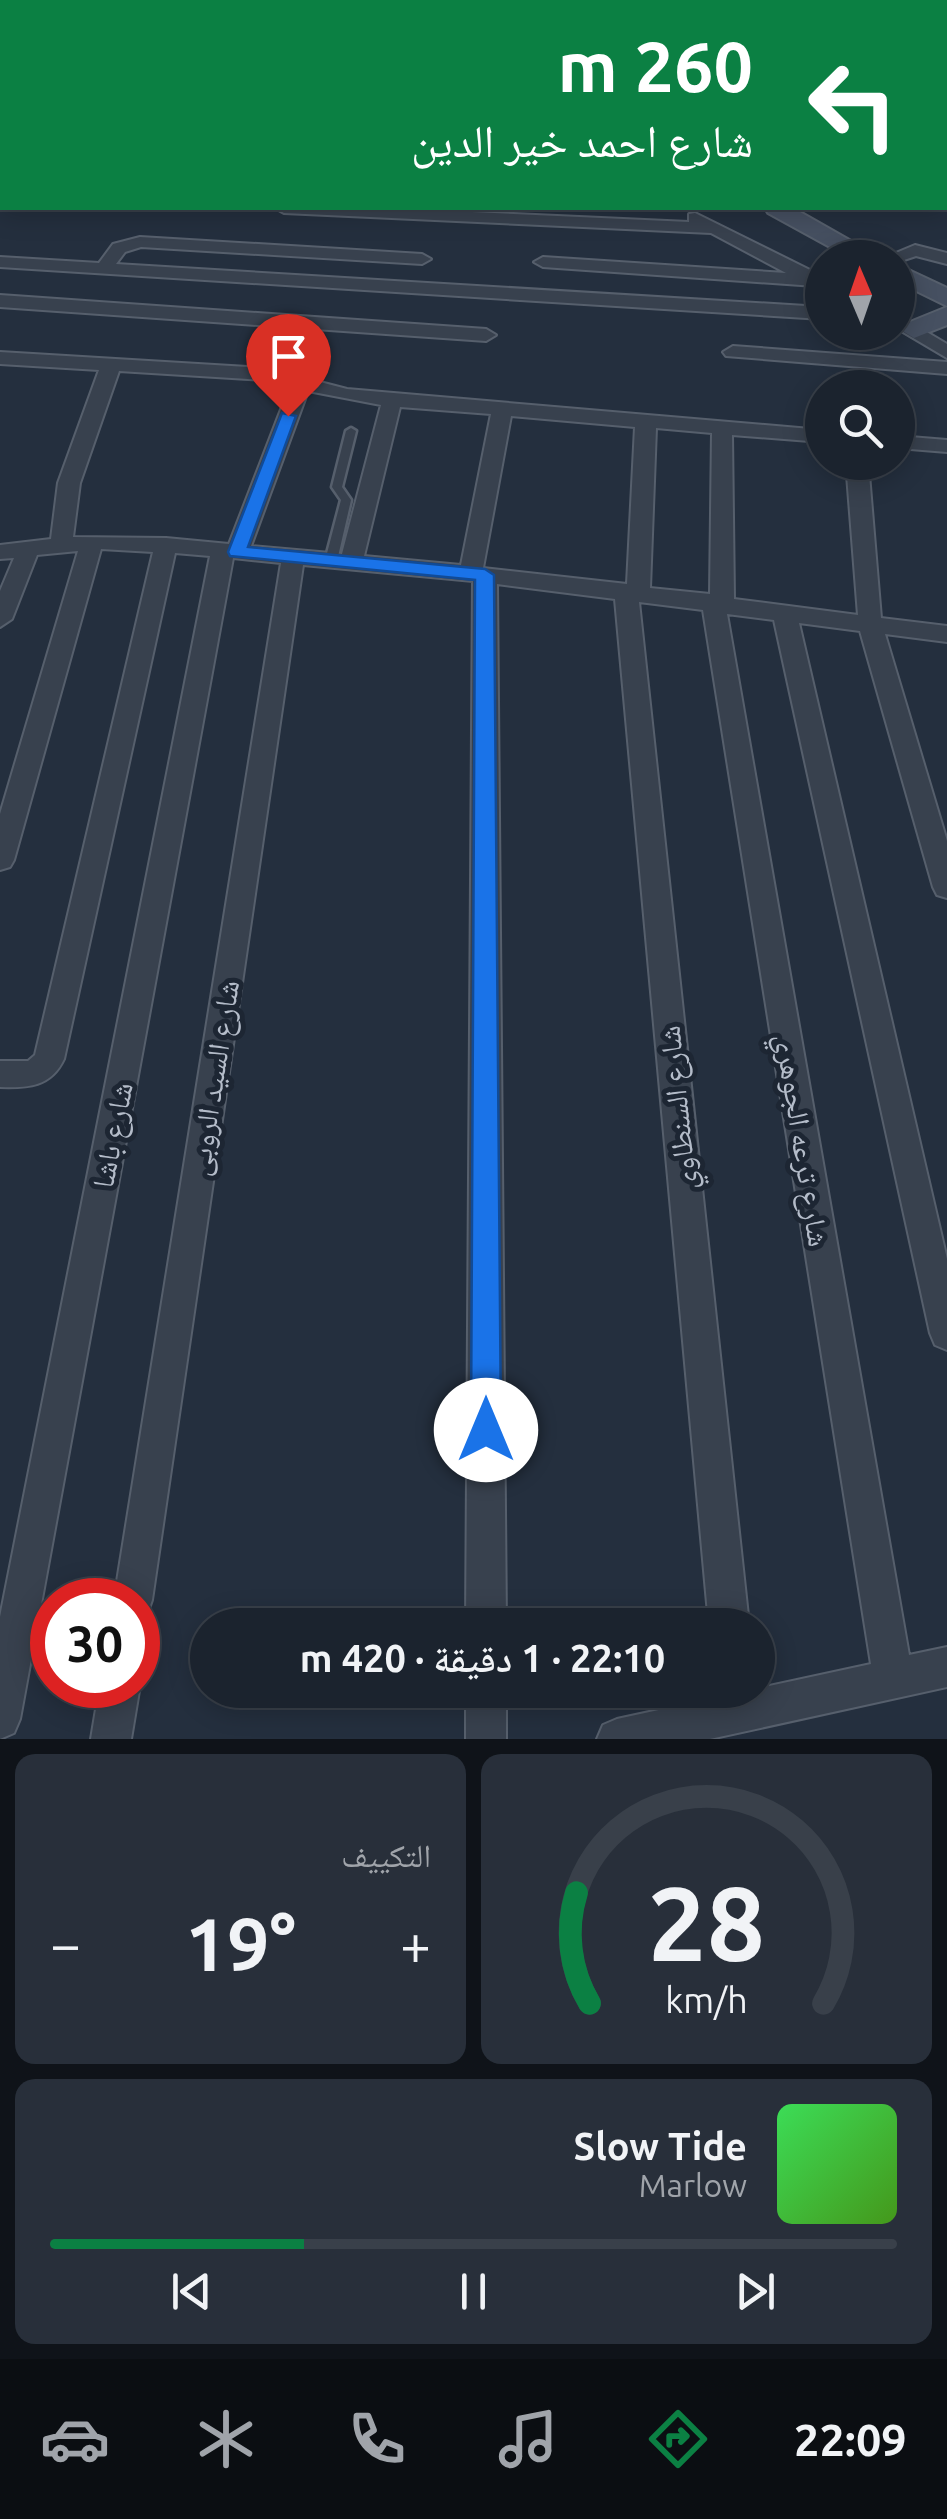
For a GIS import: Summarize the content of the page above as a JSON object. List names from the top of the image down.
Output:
{
  "streets": {
    "street": [
      "شارع السيد الروبى",
      "شارع السنطاوي",
      "شارع باشا",
      "شارع ترعه الجوهري"
    ]
  },
  "north": "top",
  "page": {
    "turn": ["260 m", "شارع احمد خير الدين"],
    "limit": "30",
    "trip": "22:10 · 1 دقيقة · 420 m",
    "tile": "التكييف",
    "heat": ["−", "19°", "+"],
    "song": ["Slow Tide", "Marlow"],
    "tabs": "22:09",
    "gauge": ["28", "km/h"]
  }
}
